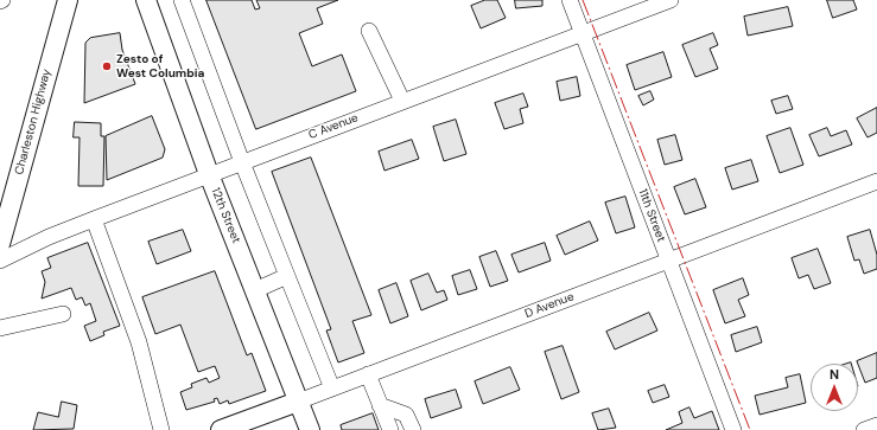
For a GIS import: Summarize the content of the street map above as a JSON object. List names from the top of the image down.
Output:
{
  "streets": {
    "main road": ["Charleston Highway", "12th Street", "D Avenue"],
    "street": ["C Avenue", "11th Street"]
  },
  "crossings": [
    ["C Avenue", "12th Street"],
    ["C Avenue", "11th Street"],
    ["12th Street", "D Avenue"],
    ["11th Street", "D Avenue"]
  ],
  "places": ["Zesto of West Columbia"],
  "north": "top"
}
